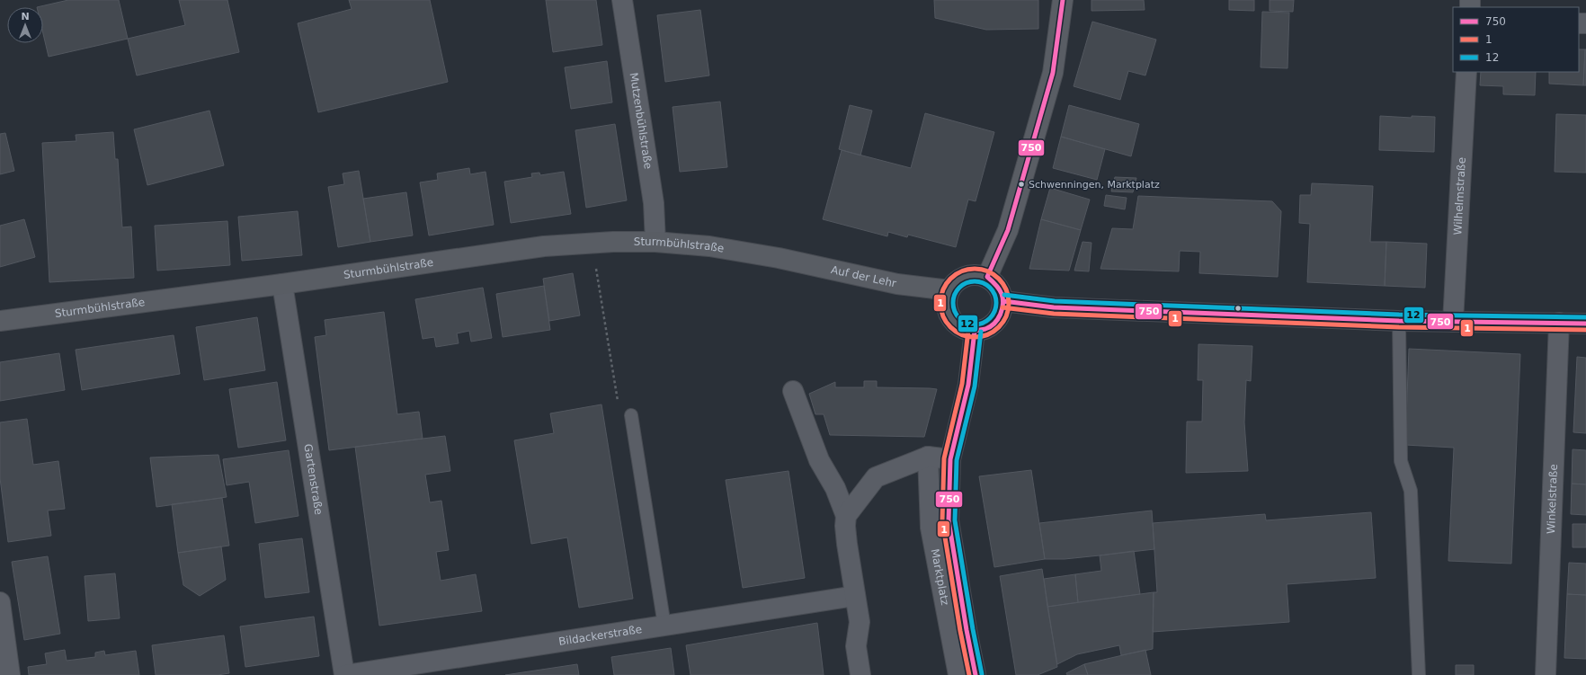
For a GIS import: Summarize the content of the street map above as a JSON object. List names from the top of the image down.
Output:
{
  "streets": {
    "main road": ["Sturmbühlstraße", "Auf der Lehr", "Marktplatz"],
    "street": [
      "Mutzenbühlstraße",
      "Wilhelmstraße",
      "Gartenstraße",
      "Winkelstraße",
      "Bildackerstraße"
    ]
  },
  "crossings": [
    ["Mutzenbühlstraße", "Sturmbühlstraße"],
    ["Sturmbühlstraße", "Auf der Lehr"],
    ["Sturmbühlstraße", "Gartenstraße"],
    ["Auf der Lehr", "Marktplatz"],
    ["Gartenstraße", "Bildackerstraße"]
  ],
  "places": ["Schwenningen, Marktplatz"],
  "lines": ["transit line 750", "transit line 1", "transit line 12"],
  "legend": ["750", "1", "12"],
  "north": "top"
}
